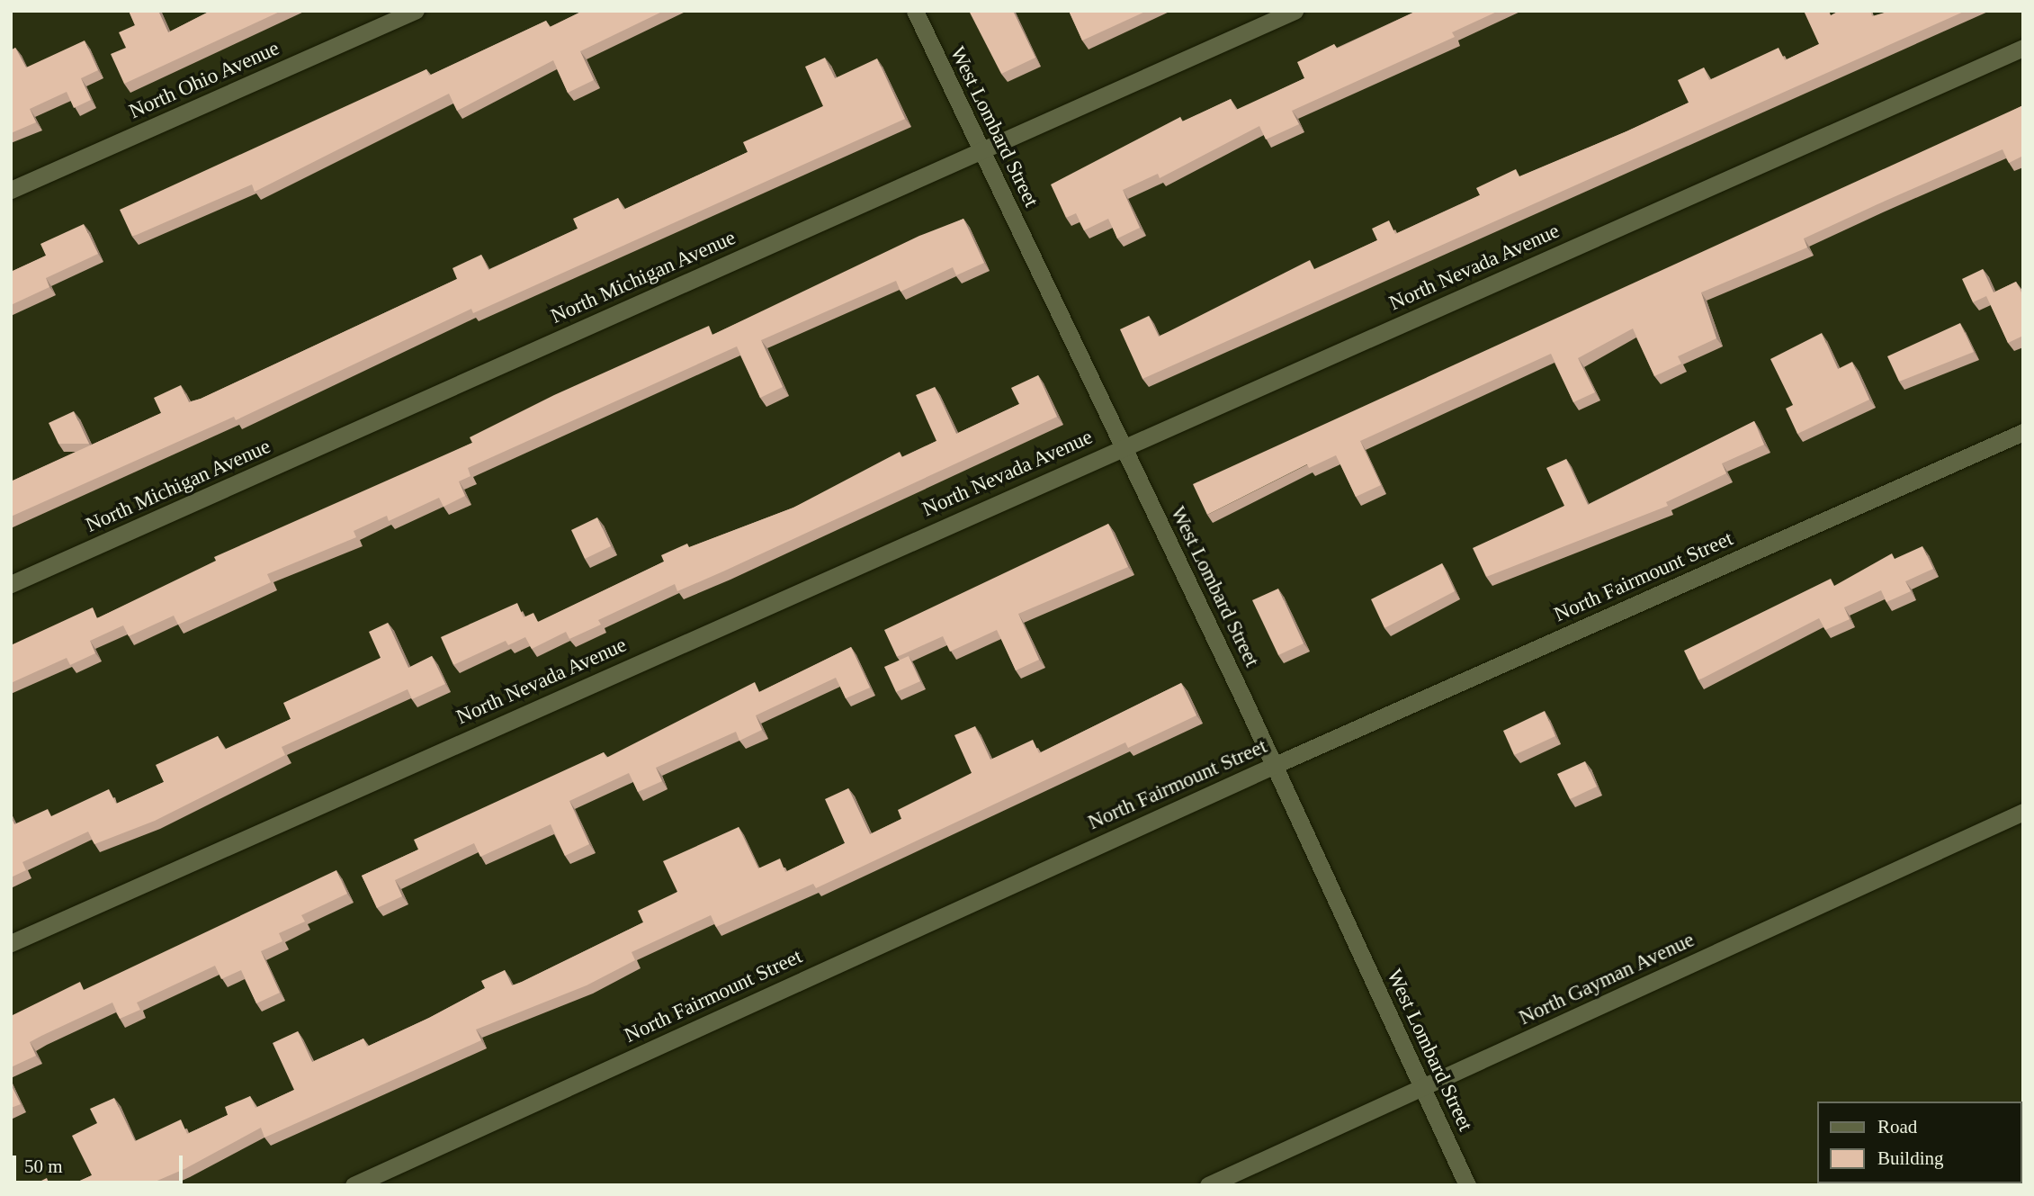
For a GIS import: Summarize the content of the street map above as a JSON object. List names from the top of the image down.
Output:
{
  "streets": {
    "street": [
      "North Ohio Avenue",
      "West Lombard Street",
      "North Nevada Avenue",
      "North Michigan Avenue",
      "North Fairmount Street",
      "North Gayman Avenue"
    ]
  },
  "crossings": [
    ["West Lombard Street", "North Nevada Avenue"],
    ["West Lombard Street", "North Michigan Avenue"],
    ["West Lombard Street", "North Fairmount Street"],
    ["West Lombard Street", "North Gayman Avenue"]
  ],
  "legend": ["Road", "Building"],
  "scale_bar": "50 m"
}
